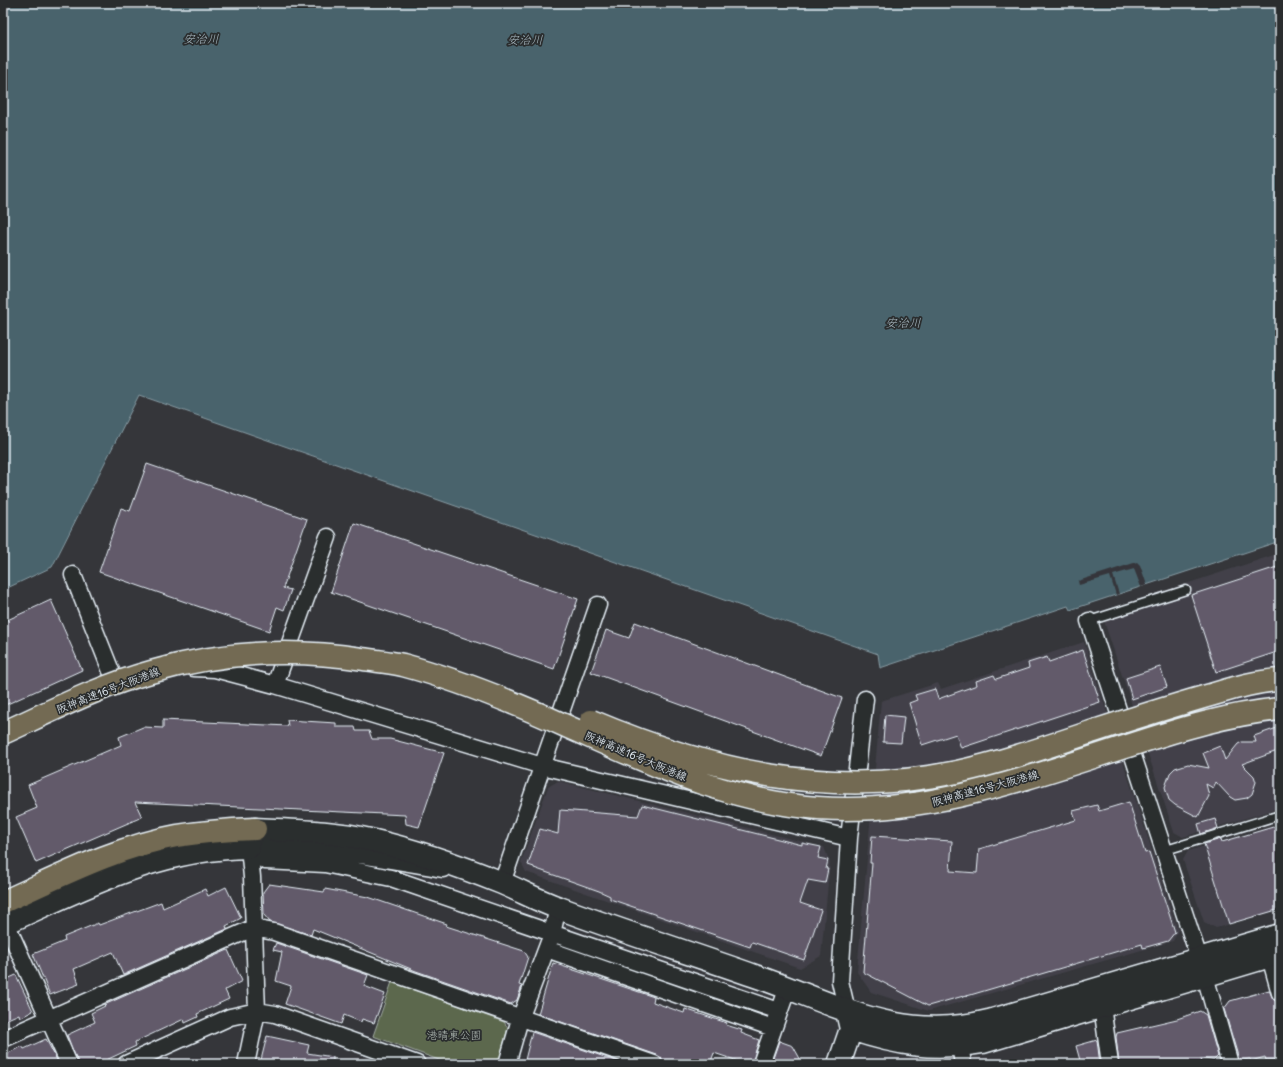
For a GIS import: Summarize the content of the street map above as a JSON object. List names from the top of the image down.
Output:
{
  "streets": {
    "highway": ["阪神高速16号大阪港線"]
  },
  "water": ["安治川"],
  "parks": ["港晴東公園"]
}
